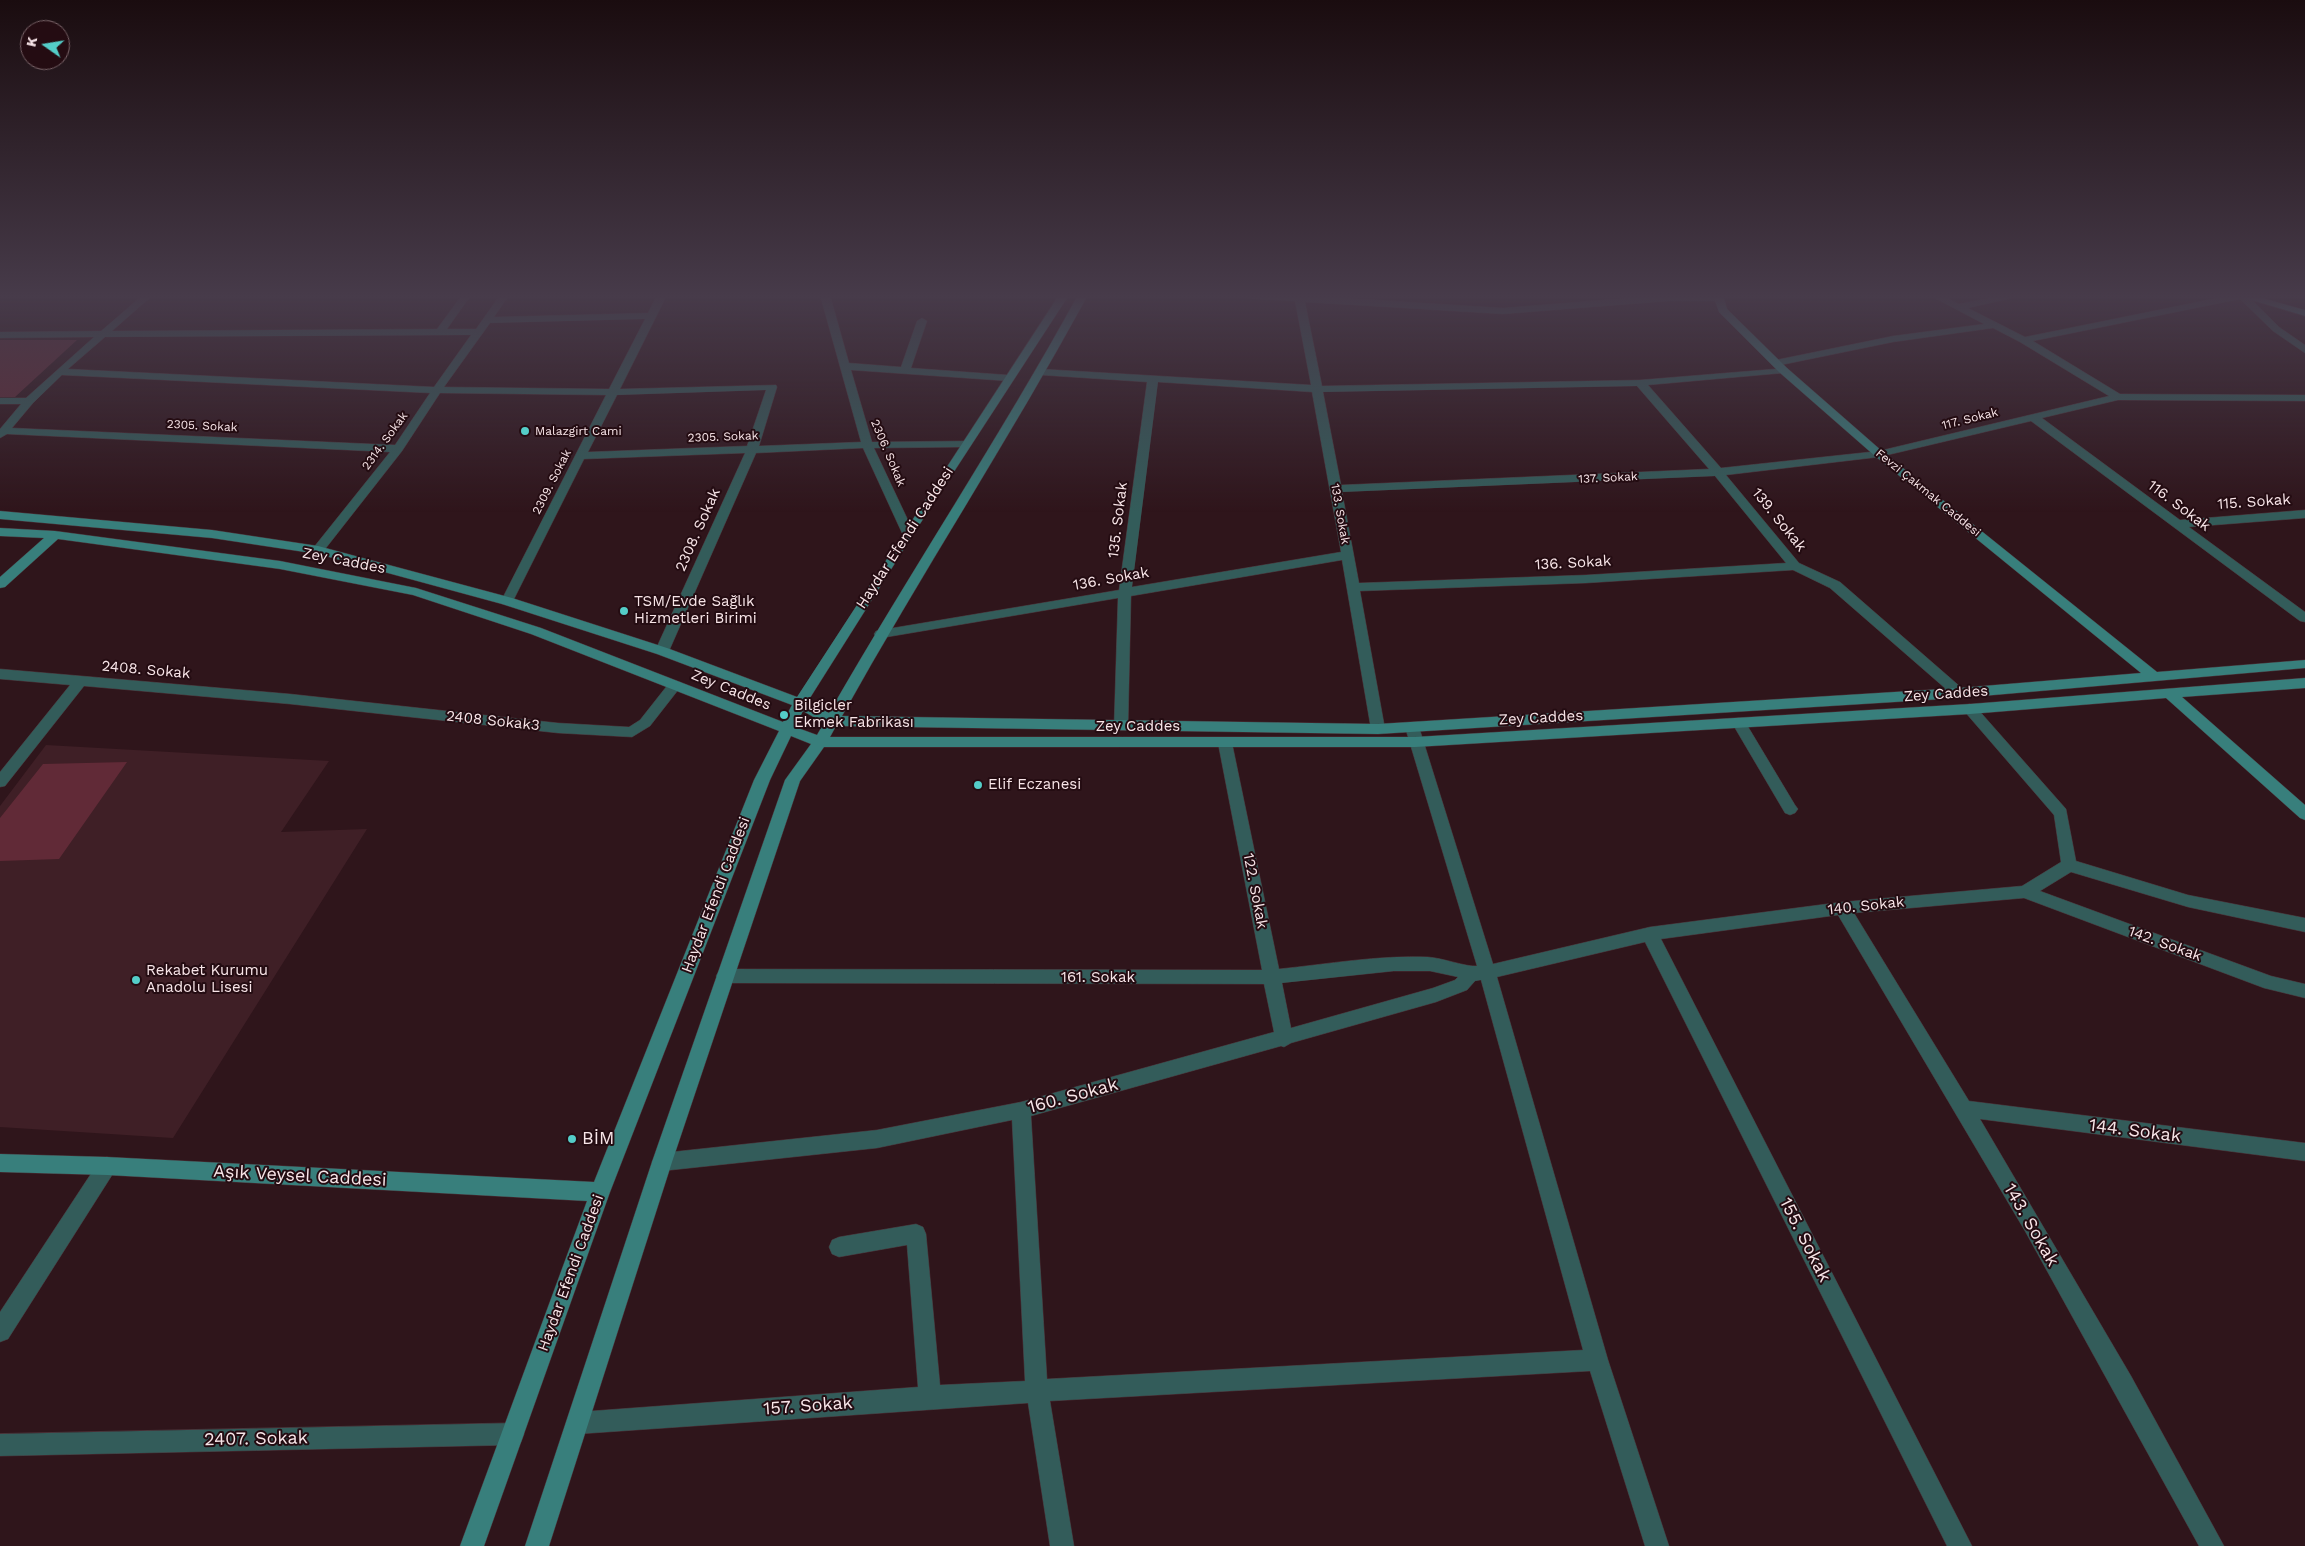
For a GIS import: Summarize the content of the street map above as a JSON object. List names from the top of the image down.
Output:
{
  "streets": {
    "main road": [
      "Fevzi Çakmak Caddesi",
      "Haydar Efendi Caddesi",
      "Zey Caddes",
      "Aşık Veysel Caddesi"
    ],
    "street": [
      "117. Sokak",
      "2305. Sokak",
      "2314. Sokak",
      "2306. Sokak",
      "137. Sokak",
      "2309. Sokak",
      "115. Sokak",
      "116. Sokak",
      "133. Sokak",
      "135. Sokak",
      "139. Sokak",
      "2308. Sokak",
      "136. Sokak",
      "2408. Sokak",
      "2408 Sokak3",
      "122. Sokak",
      "140. Sokak",
      "142. Sokak",
      "161. Sokak",
      "160. Sokak",
      "144. Sokak",
      "143. Sokak",
      "155. Sokak",
      "157. Sokak",
      "2407. Sokak"
    ]
  },
  "crossings": [
    ["117. Sokak", "137. Sokak"],
    ["117. Sokak", "Fevzi Çakmak Caddesi"],
    ["117. Sokak", "116. Sokak"],
    ["2305. Sokak", "2314. Sokak"],
    ["2305. Sokak", "2306. Sokak"],
    ["2305. Sokak", "2309. Sokak"],
    ["2305. Sokak", "2308. Sokak"],
    ["2305. Sokak", "Haydar Efendi Caddesi"],
    ["2314. Sokak", "Zey Caddes"],
    ["2306. Sokak", "Haydar Efendi Caddesi"],
    ["137. Sokak", "Fevzi Çakmak Caddesi"],
    ["137. Sokak", "133. Sokak"],
    ["137. Sokak", "139. Sokak"],
    ["2309. Sokak", "2308. Sokak"],
    ["2309. Sokak", "Zey Caddes"],
    ["Fevzi Çakmak Caddesi", "Zey Caddes"],
    ["115. Sokak", "116. Sokak"],
    ["133. Sokak", "Zey Caddes"],
    ["133. Sokak", "136. Sokak"],
    ["135. Sokak", "Zey Caddes"],
    ["135. Sokak", "136. Sokak"],
    ["139. Sokak", "Zey Caddes"],
    ["139. Sokak", "136. Sokak"],
    ["2308. Sokak", "Zey Caddes"],
    ["Haydar Efendi Caddesi", "Zey Caddes"],
    ["Haydar Efendi Caddesi", "136. Sokak"],
    ["Haydar Efendi Caddesi", "161. Sokak"],
    ["Haydar Efendi Caddesi", "160. Sokak"],
    ["Haydar Efendi Caddesi", "Aşık Veysel Caddesi"],
    ["Haydar Efendi Caddesi", "157. Sokak"],
    ["Haydar Efendi Caddesi", "2407. Sokak"],
    ["Zey Caddes", "2408 Sokak3"],
    ["Zey Caddes", "122. Sokak"],
    ["2408. Sokak", "2408 Sokak3"],
    ["122. Sokak", "161. Sokak"],
    ["122. Sokak", "160. Sokak"],
    ["140. Sokak", "142. Sokak"],
    ["140. Sokak", "161. Sokak"],
    ["140. Sokak", "160. Sokak"],
    ["140. Sokak", "143. Sokak"],
    ["140. Sokak", "155. Sokak"],
    ["161. Sokak", "160. Sokak"],
    ["144. Sokak", "143. Sokak"]
  ],
  "places": [
    "Malazgirt Cami",
    "TSM/Evde Sağlık Hizmetleri Birimi",
    "Bilgicler Ekmek Fabrikası",
    "Elif Eczanesi",
    "Rekabet Kurumu Anadolu Lisesi",
    "BİM"
  ],
  "north": "left"
}
